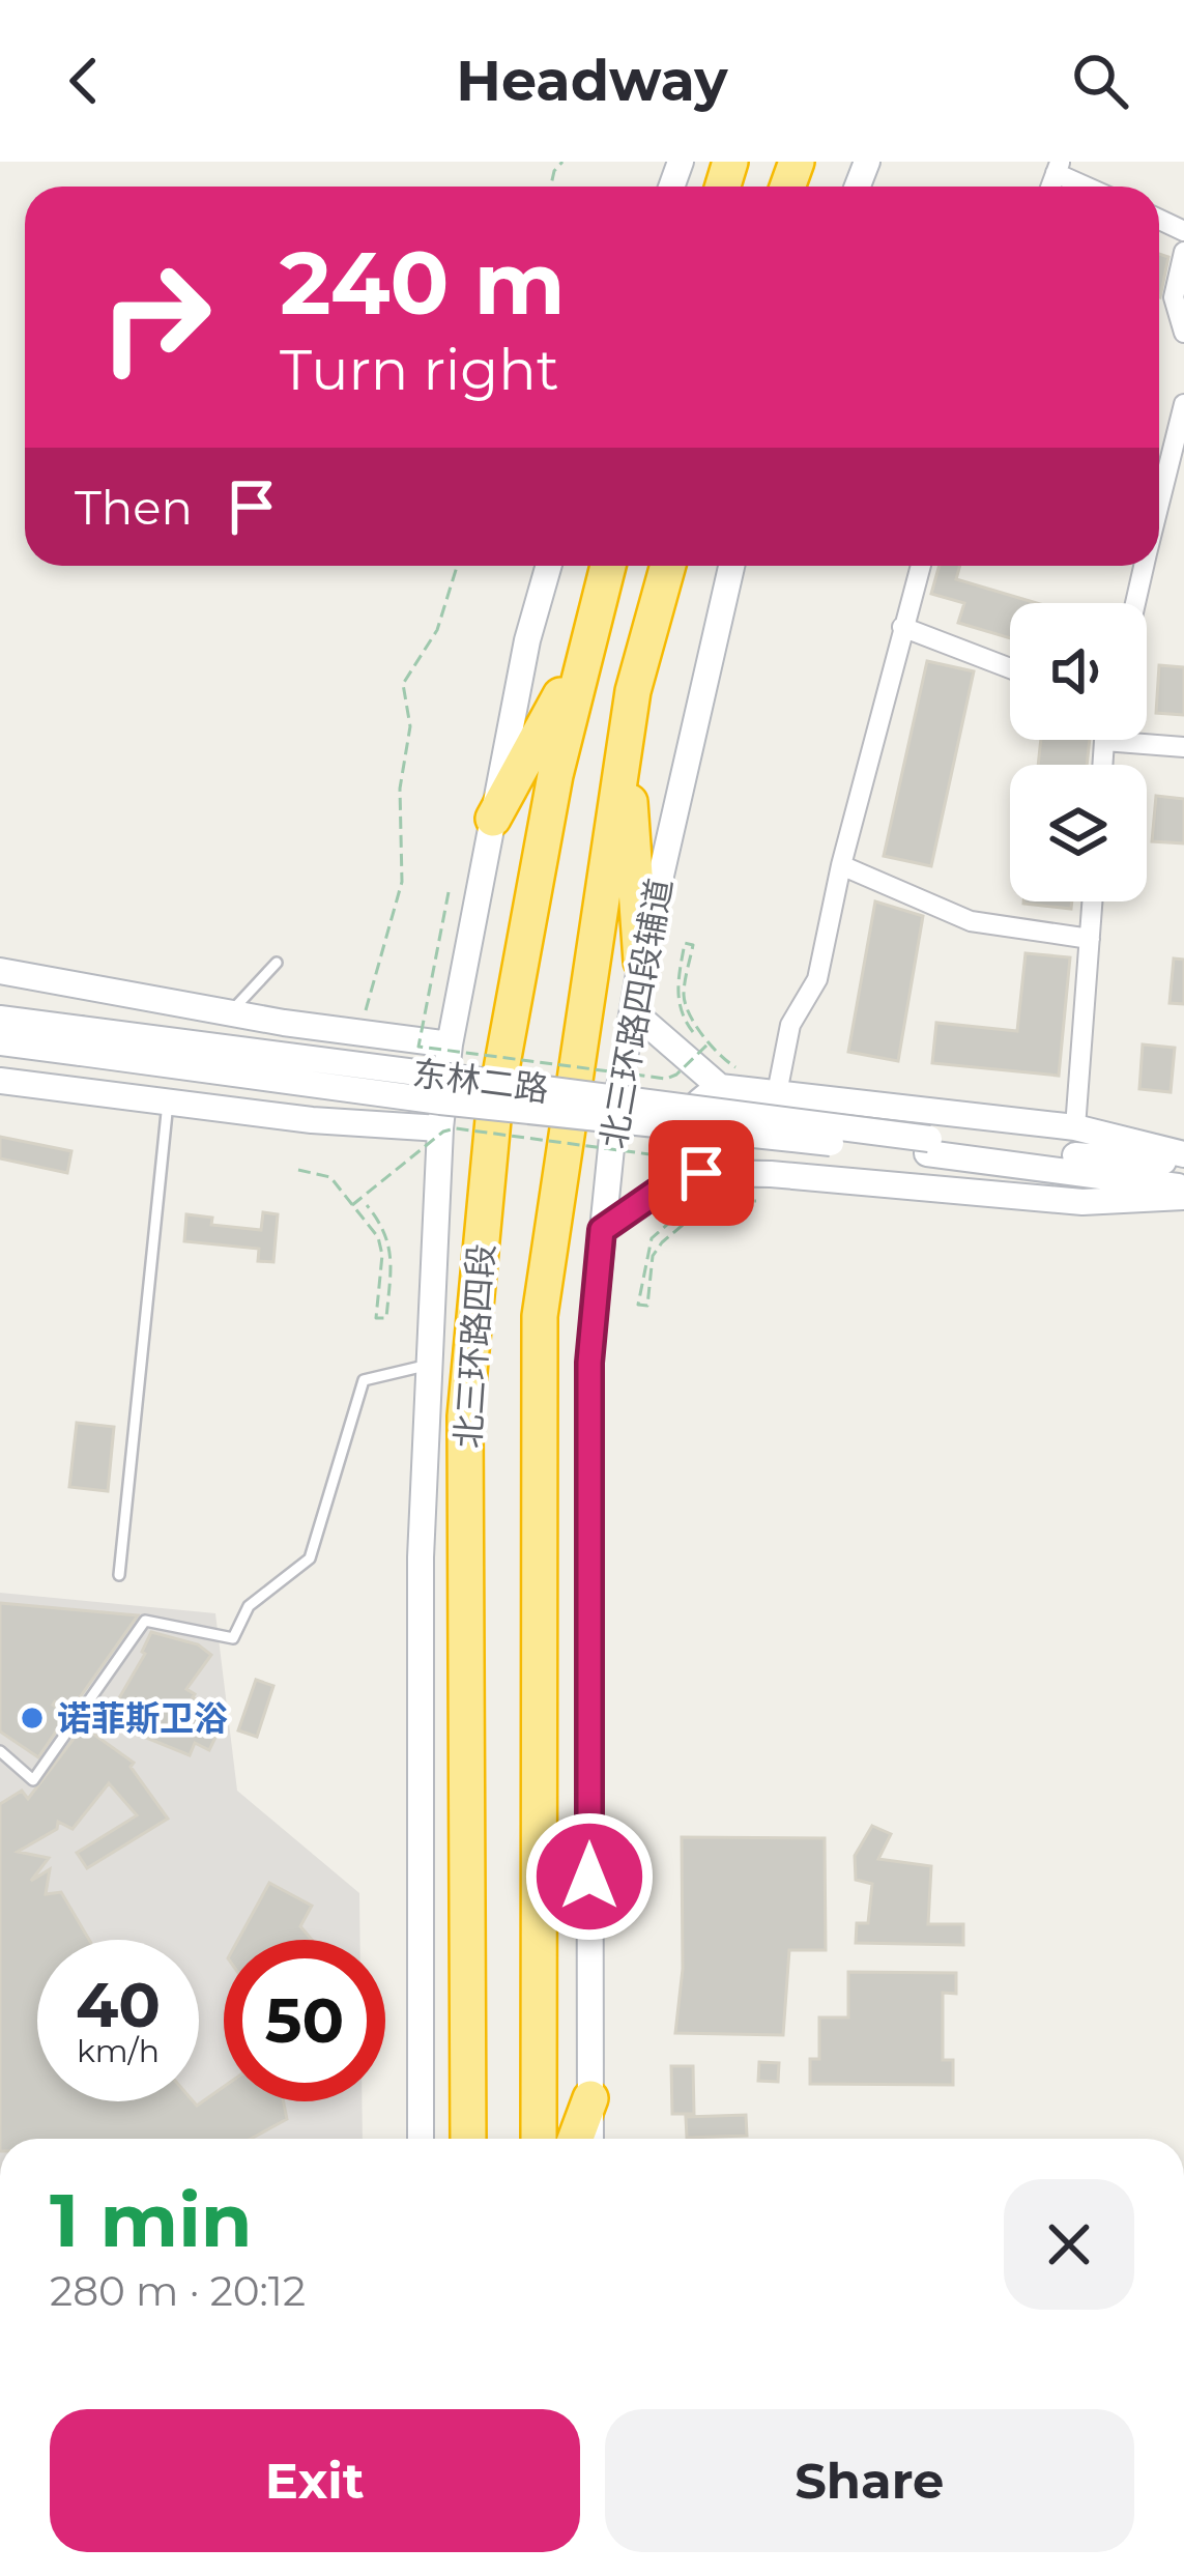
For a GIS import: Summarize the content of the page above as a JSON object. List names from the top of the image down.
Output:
{
  "streets": {
    "highway": ["北三环路四段"],
    "main road": ["北三环路四段辅道", "东林二路"]
  },
  "places": ["诺菲斯卫浴"],
  "page": {
    "header": "Headway",
    "turn": ["240 m", "Turn right"],
    "then": "Then",
    "speed": "40 km/h",
    "limit": "50",
    "heading": ["1 min", "280 m · 20:12"],
    "buttons": ["Exit", "Share"]
  }
}
